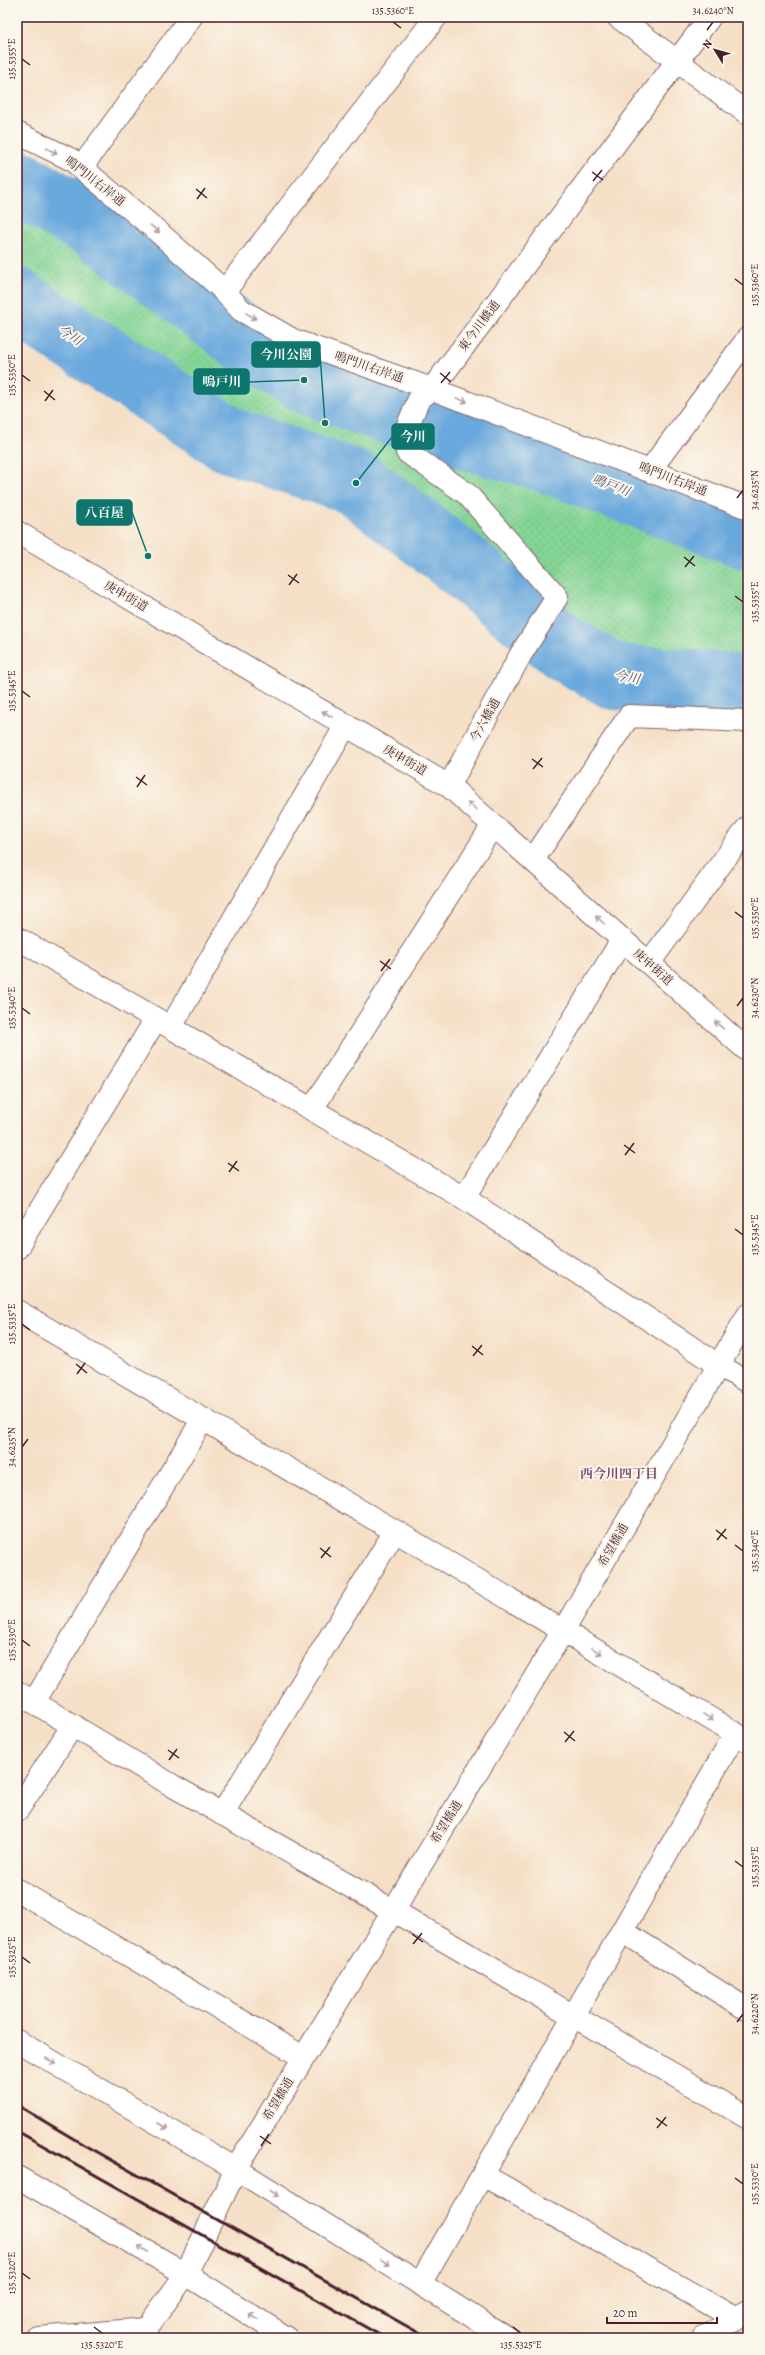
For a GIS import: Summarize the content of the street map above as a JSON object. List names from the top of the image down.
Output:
{
  "streets": {
    "street": [
      "鳴門川右岸通",
      "東今川橋通",
      "庚申街道",
      "今六橋通",
      "希望橋通"
    ]
  },
  "crossings": [
    ["鳴門川右岸通", "東今川橋通"],
    ["東今川橋通", "今六橋通"],
    ["庚申街道", "今六橋通"]
  ],
  "one_way": ["鳴門川右岸通", "庚申街道"],
  "districts": ["西今川四丁目"],
  "water": ["今川", "鳴戸川"],
  "places": [
    "鳴戸川",
    "今川公園",
    "今川",
    "八百屋"
  ],
  "scale_bar": "20 m",
  "north": "top left",
  "coordinates": [
    "135.5360°E",
    "34.6240°N",
    "135.5355°E",
    "135.5350°E",
    "34.6235°N",
    "135.5345°E",
    "34.6230°N",
    "135.5340°E",
    "135.5335°E",
    "135.5330°E",
    "135.5325°E",
    "34.6220°N",
    "135.5320°E"
  ]
}
